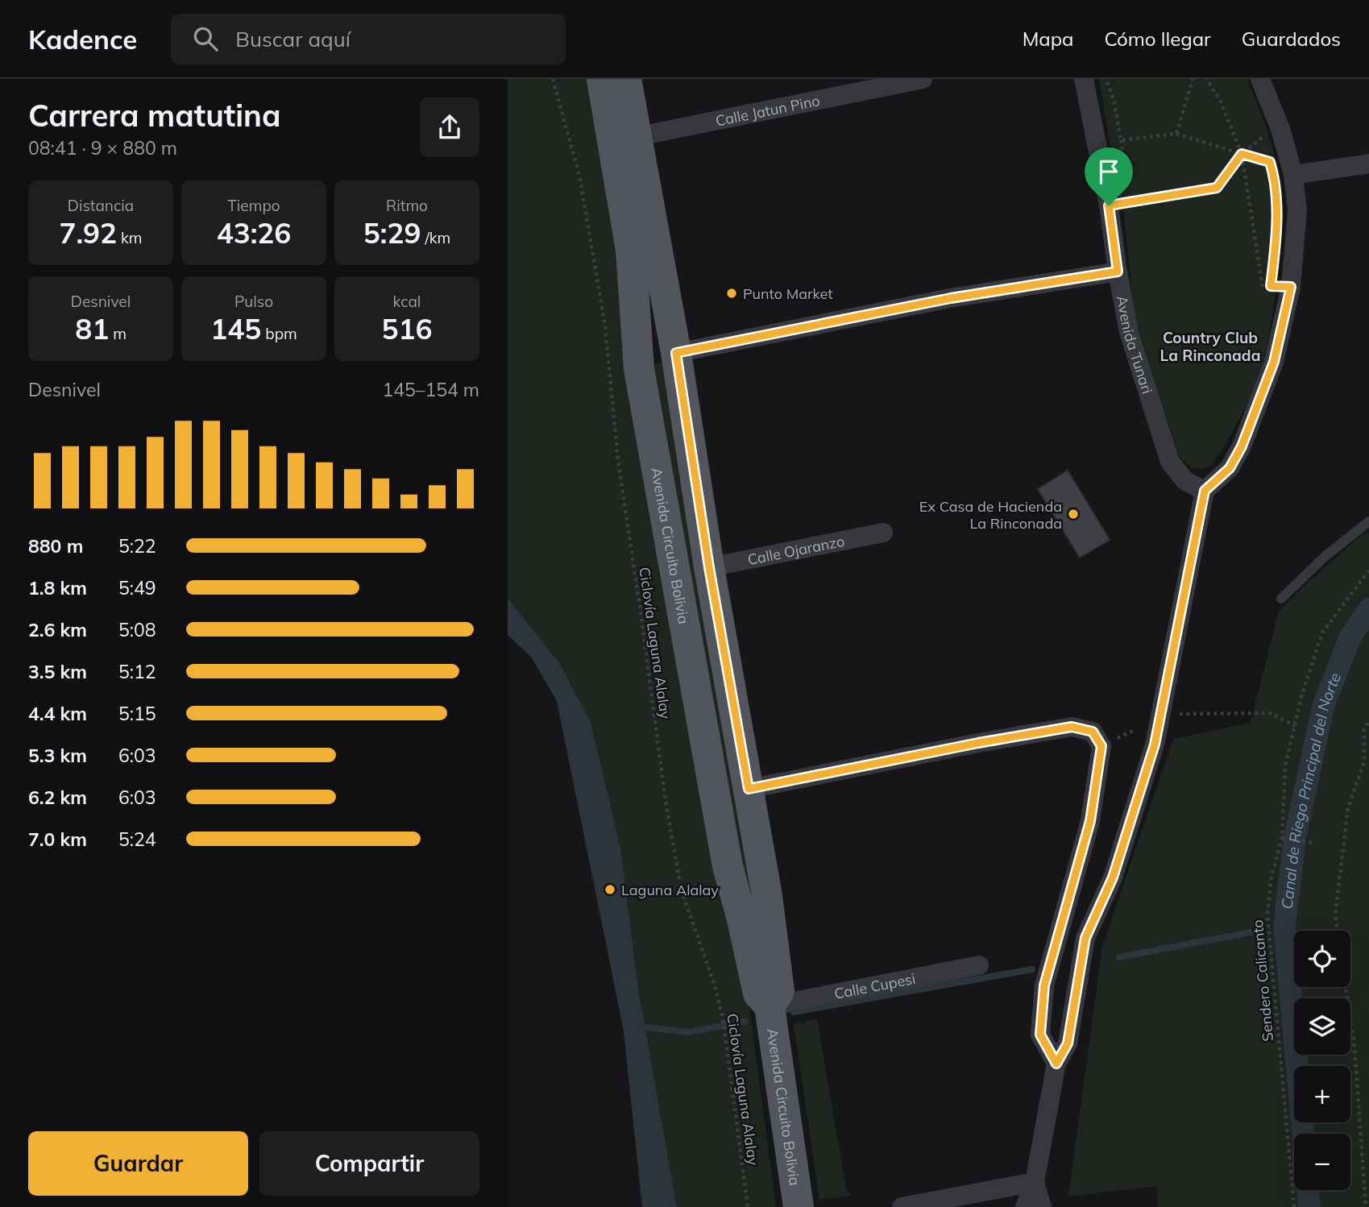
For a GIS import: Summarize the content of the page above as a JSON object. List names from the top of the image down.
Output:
{
  "streets": {
    "main road": ["Avenida Circuito Bolivia"],
    "street": [
      "Calle Jatun Pino",
      "Avenida Tunari",
      "Calle Ojaranzo",
      "Calle Cupesi"
    ],
    "path": ["Ciclovía Laguna Alalay", "Sendero Calicanto"]
  },
  "crossings": [
    ["Calle Jatun Pino", "Avenida Circuito Bolivia"],
    ["Avenida Circuito Bolivia", "Calle Ojaranzo"],
    ["Avenida Circuito Bolivia", "Calle Cupesi"]
  ],
  "districts": ["Country Club La Rinconada"],
  "water": ["Canal de Riego Principal del Norte"],
  "places": ["Punto Market", "Ex Casa de Hacienda La Rinconada", "Laguna Alalay"],
  "page": {
    "header": "Kadence",
    "search": "Buscar aquí",
    "nav": ["Mapa", "Cómo llegar", "Guardados"],
    "heading": ["Carrera matutina", "08:41 · 9 × 880 m"],
    "stats": [
      ["Distancia", "7.92 km"],
      ["Tiempo", "43:26"],
      ["Ritmo", "5:29 /km"],
      ["Desnivel", "81 m"],
      ["Pulso", "145 bpm"],
      ["kcal", "516"]
    ],
    "chart": ["Desnivel", "145–154 m"],
    "list": [
      {
        "name": "880 m",
        "note": "5:22"
      },
      {
        "name": "1.8 km",
        "note": "5:49"
      },
      {
        "name": "2.6 km",
        "note": "5:08"
      },
      {
        "name": "3.5 km",
        "note": "5:12"
      },
      {
        "name": "4.4 km",
        "note": "5:15"
      },
      {
        "name": "5.3 km",
        "note": "6:03"
      },
      {
        "name": "6.2 km",
        "note": "6:03"
      },
      {
        "name": "7.0 km",
        "note": "5:24"
      }
    ],
    "map_buttons": ["+", "−"],
    "buttons": ["Guardar", "Compartir"]
  }
}
